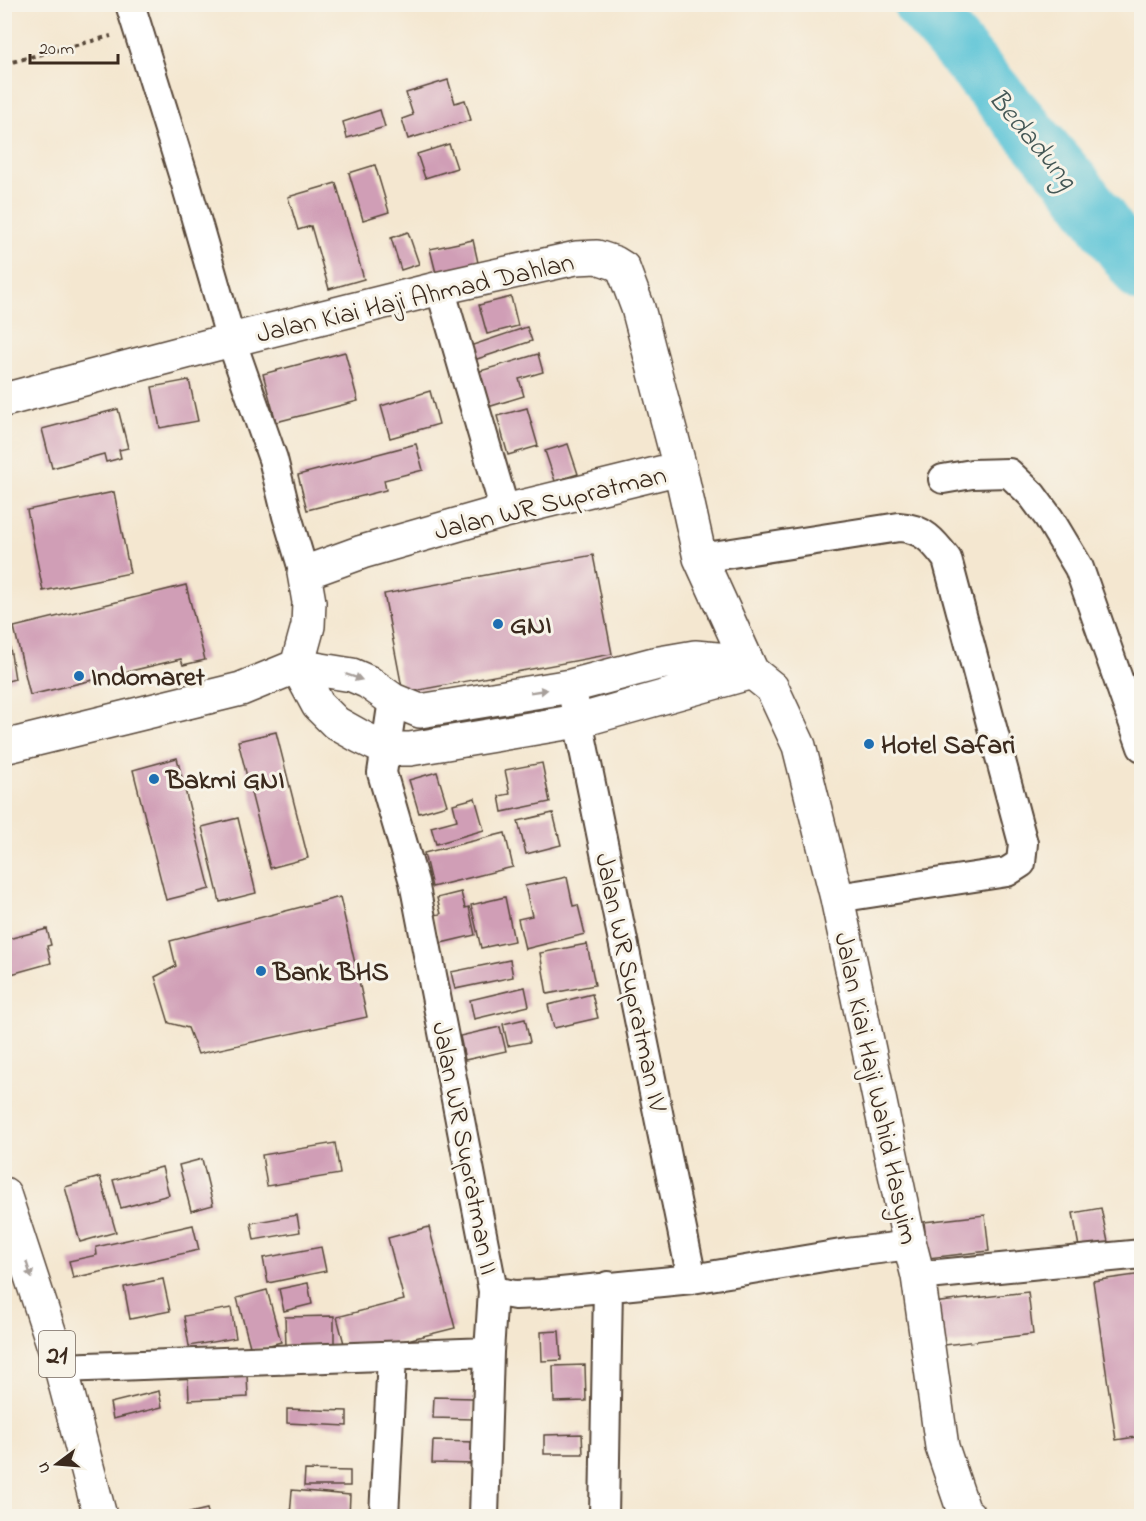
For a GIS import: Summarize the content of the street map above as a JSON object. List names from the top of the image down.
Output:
{
  "streets": {
    "main road": [
      "Jalan Kiai Haji Ahmad Dahlan",
      "Jalan WR Supratman",
      "Jalan Kiai Haji Wahid Hasyim",
      "21"
    ],
    "street": ["Jalan WR Supratman IV", "Jalan WR Supratman II"]
  },
  "crossings": [
    ["Jalan Kiai Haji Ahmad Dahlan", "Jalan WR Supratman"],
    ["Jalan WR Supratman", "Jalan Kiai Haji Wahid Hasyim"],
    ["Jalan WR Supratman IV", "Jalan WR Supratman II"],
    ["Jalan Kiai Haji Wahid Hasyim", "Jalan WR Supratman II"]
  ],
  "water": ["Bedadung"],
  "places": [
    "GNI",
    "Indomaret",
    "Hotel Safari",
    "Bakmi GNI",
    "Bank BHS"
  ],
  "scale_bar": "20 m",
  "north": "left"
}
